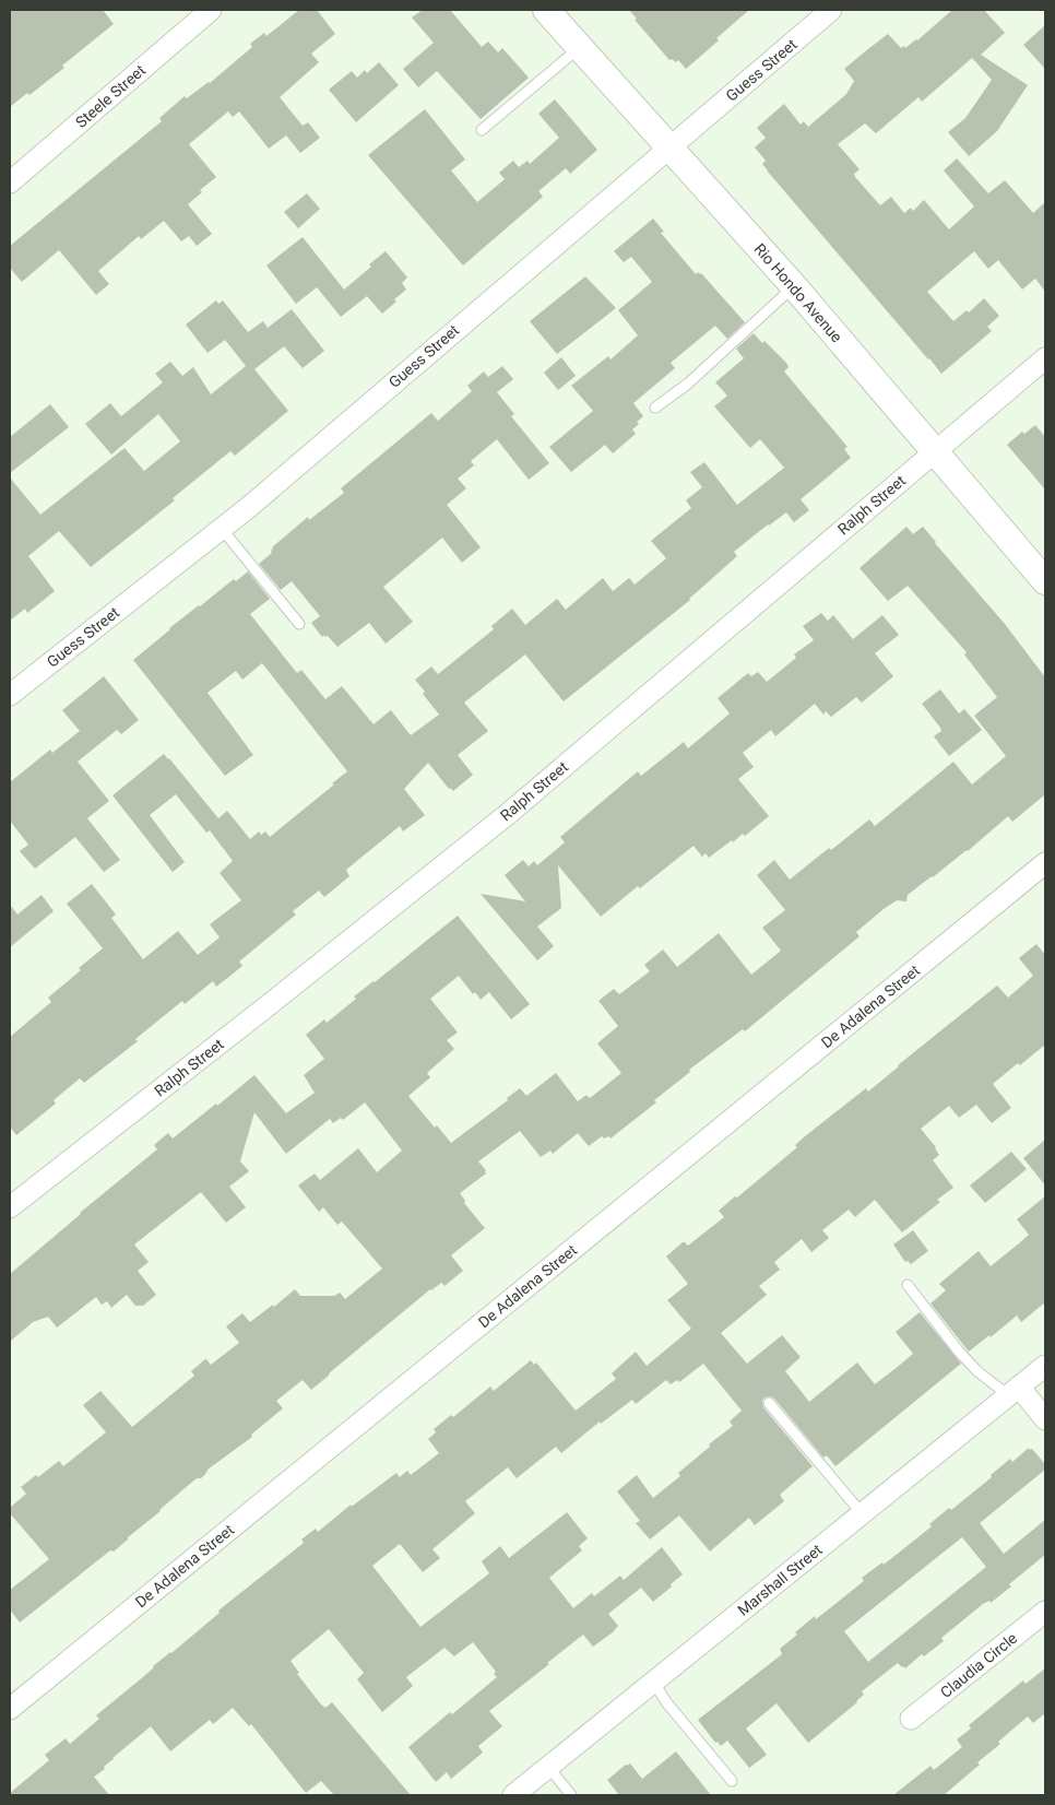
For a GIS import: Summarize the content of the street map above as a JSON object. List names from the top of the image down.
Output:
{
  "streets": {
    "street": [
      "Guess Street",
      "Steele Street",
      "Rio Hondo Avenue",
      "Ralph Street",
      "De Adalena Street",
      "Marshall Street",
      "Claudia Circle"
    ]
  },
  "crossings": [
    ["Guess Street", "Rio Hondo Avenue"],
    ["Rio Hondo Avenue", "Ralph Street"]
  ]
}
